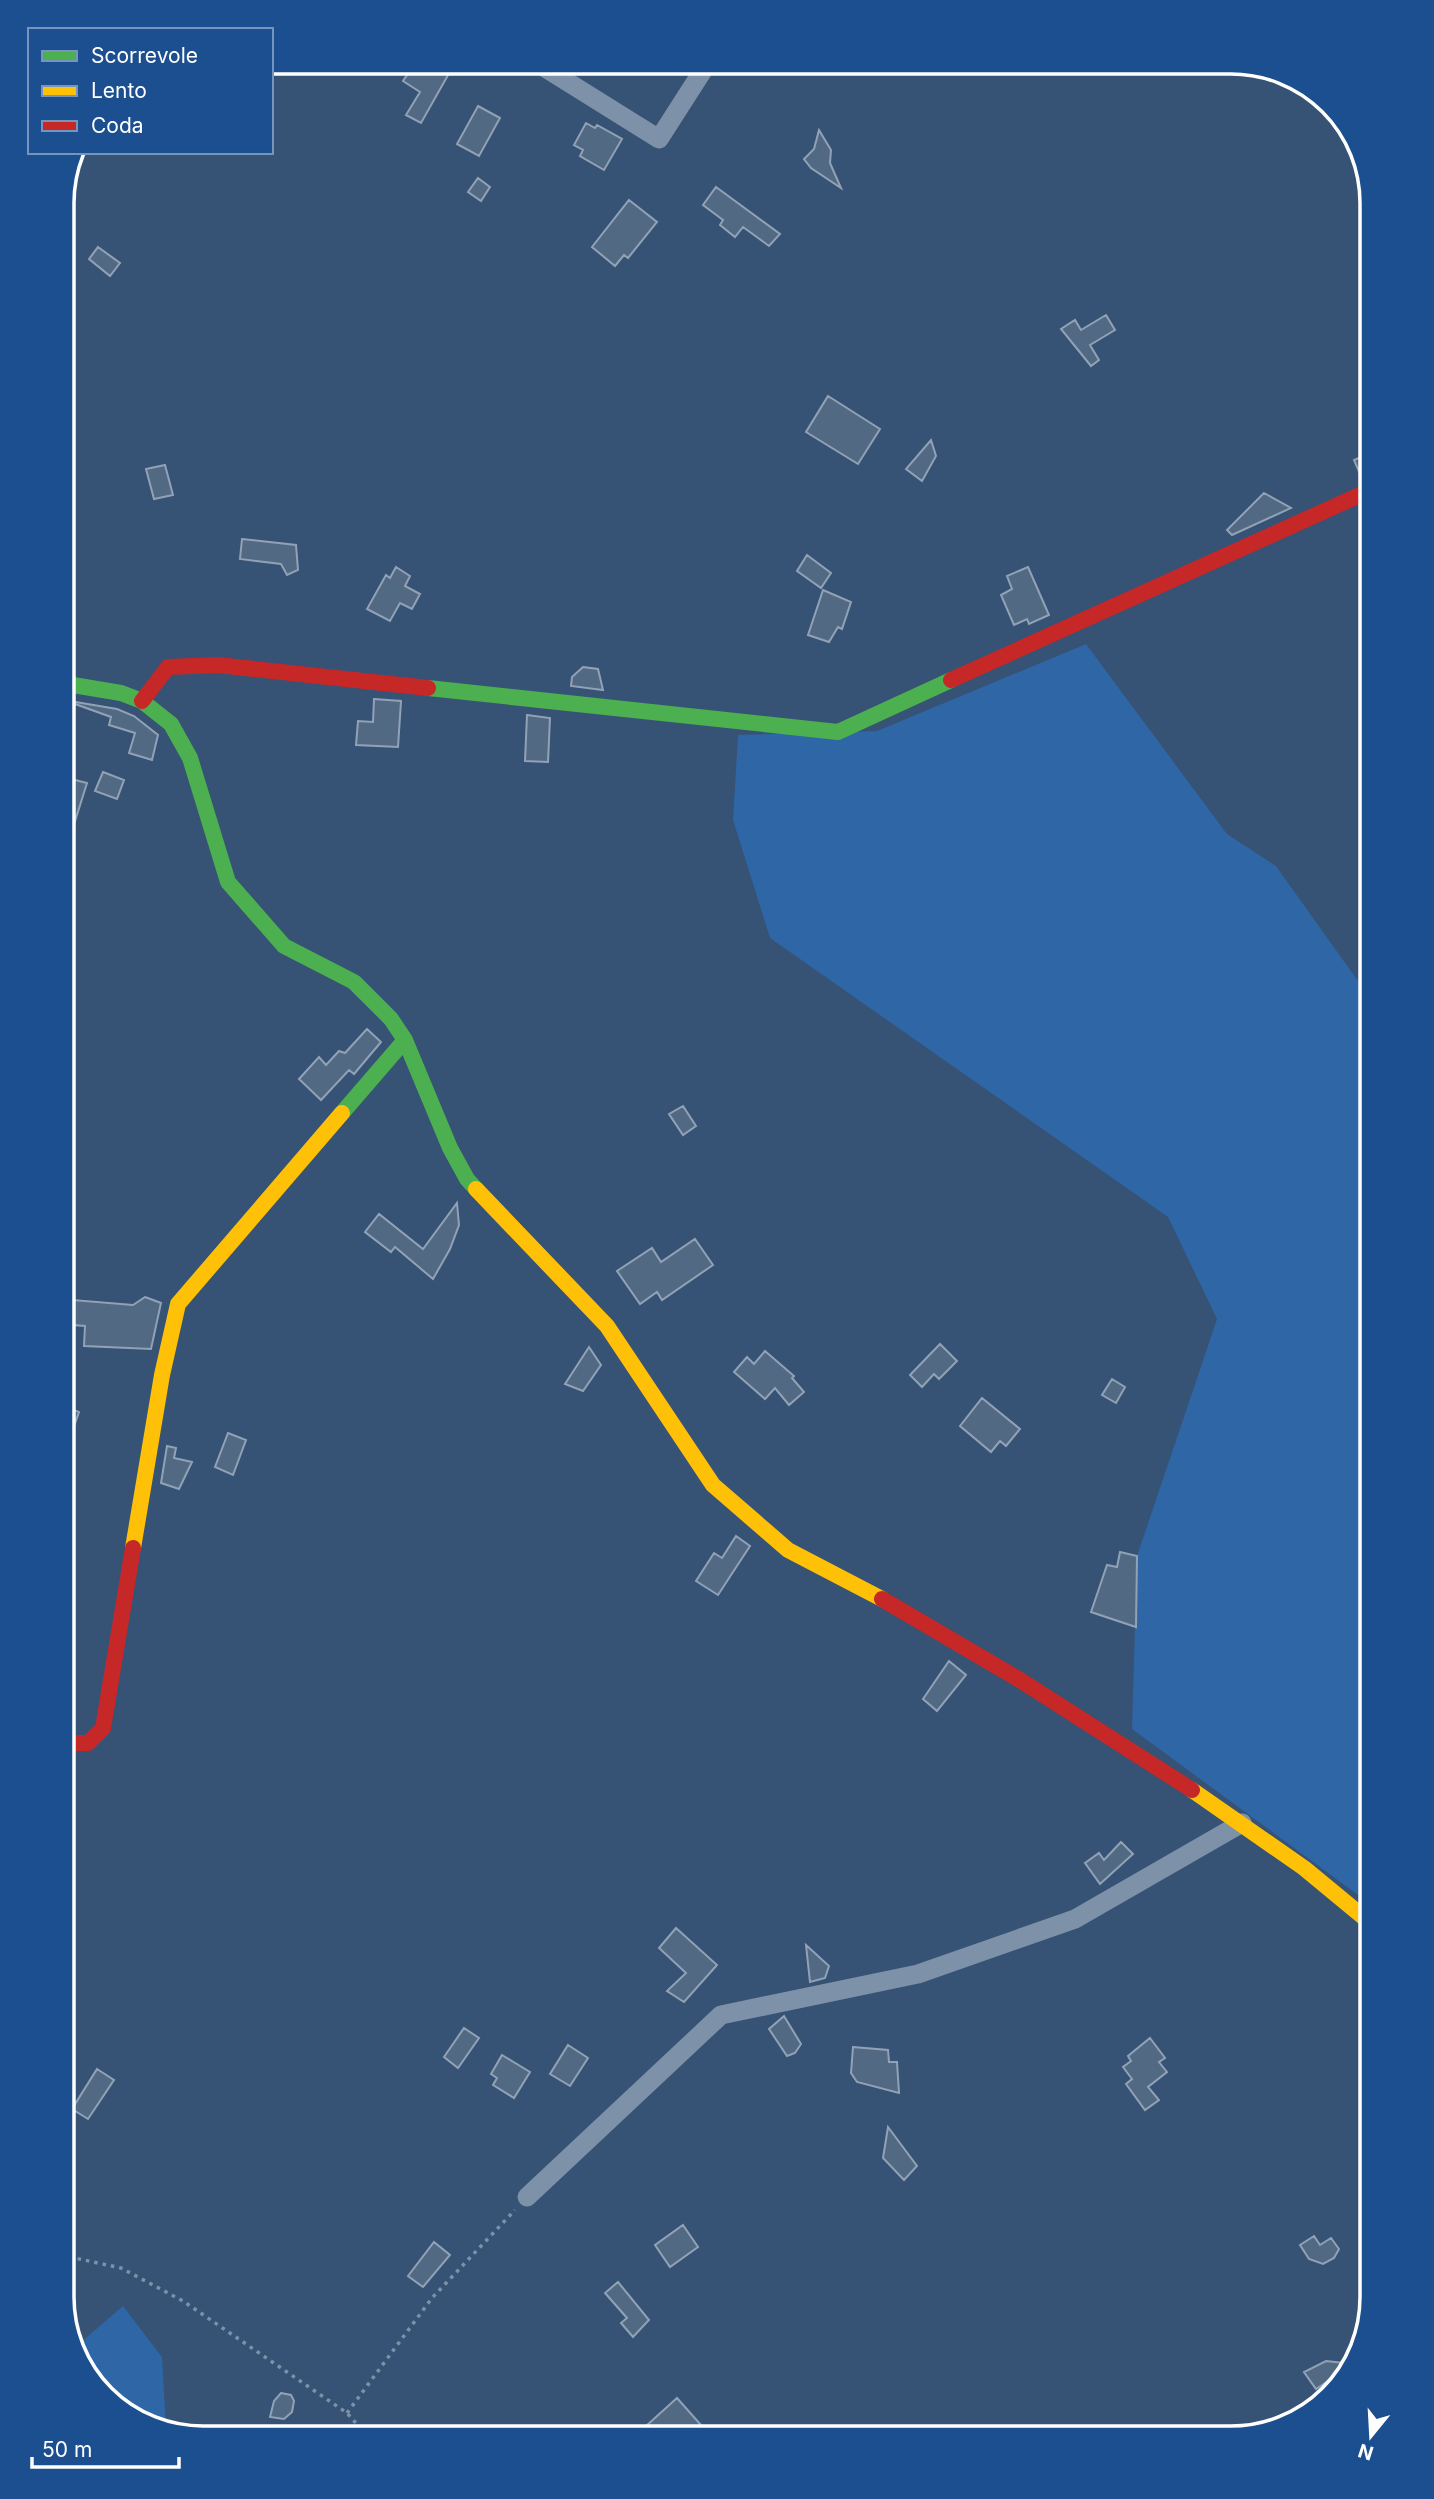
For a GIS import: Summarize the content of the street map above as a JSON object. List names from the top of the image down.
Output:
{
  "legend": ["Scorrevole", "Lento", "Coda"],
  "scale_bar": "50 m",
  "north": "bottom"
}
